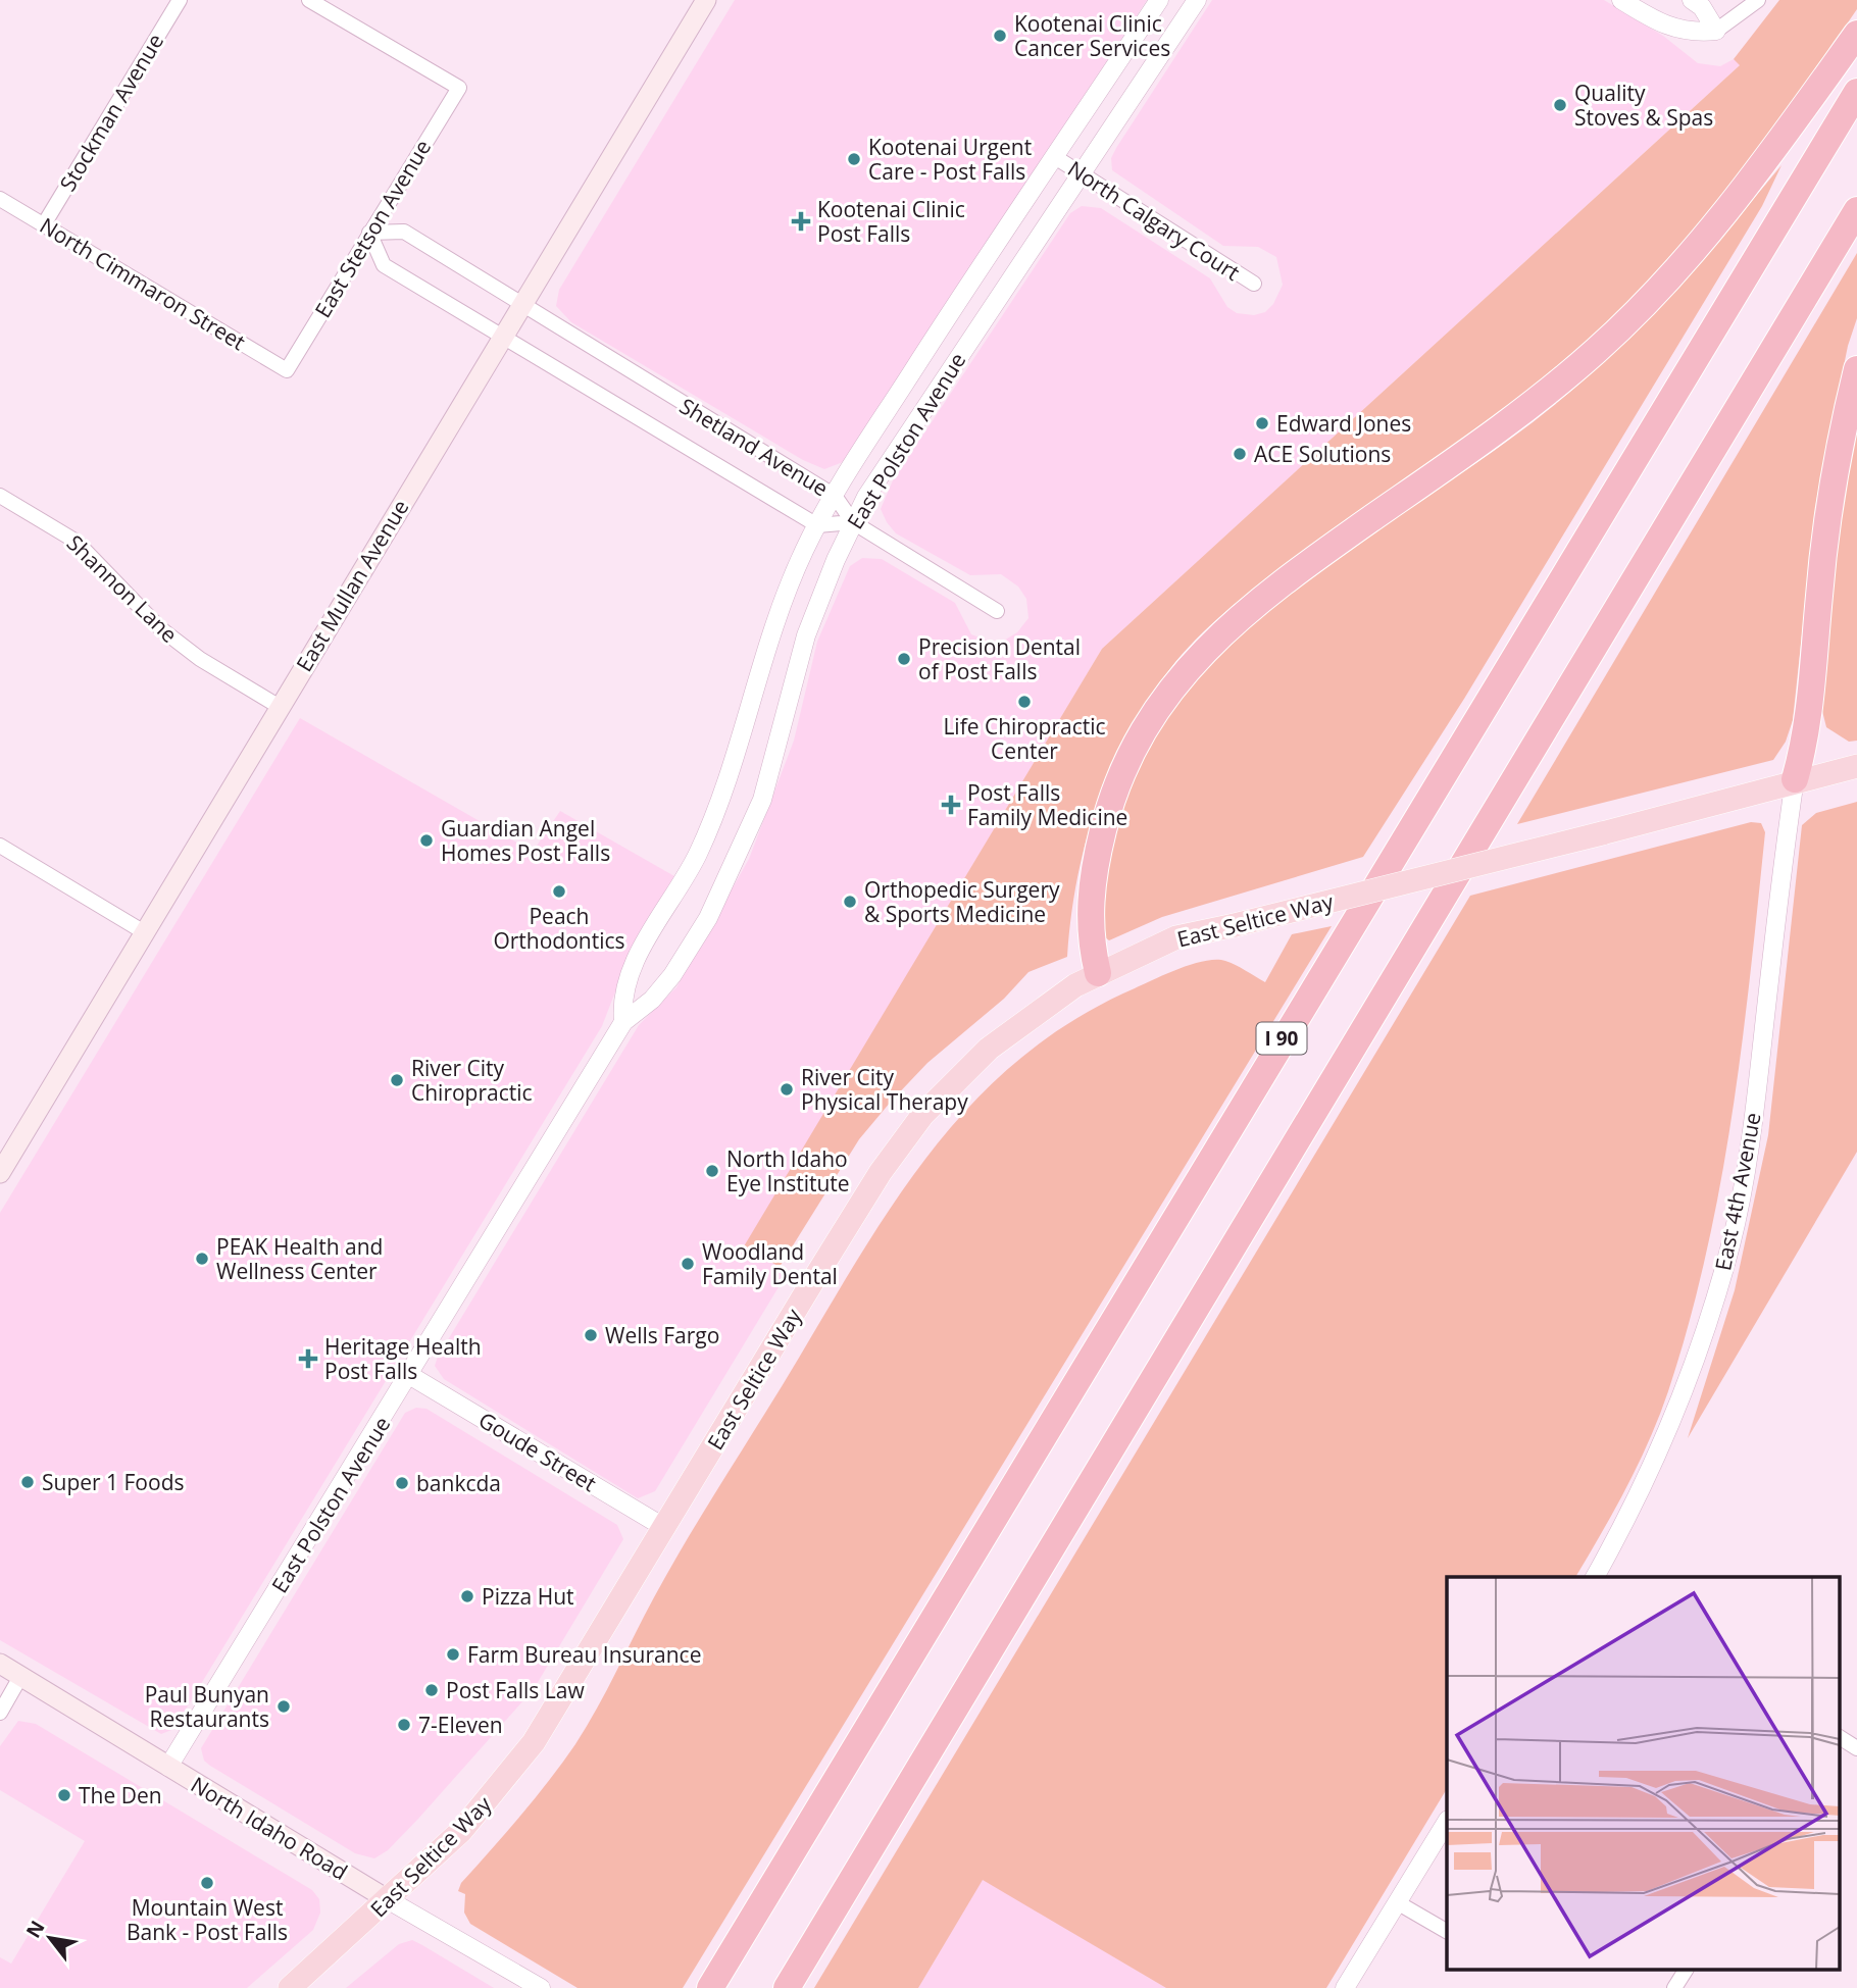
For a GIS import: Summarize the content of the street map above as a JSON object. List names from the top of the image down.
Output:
{
  "streets": {
    "highway": ["I 90"],
    "main road": ["East Mullan Avenue", "East Seltice Way", "North Idaho Road"],
    "street": [
      "Stockman Avenue",
      "North Calgary Court",
      "East Stetson Avenue",
      "North Cimmaron Street",
      "East Polston Avenue",
      "Shetland Avenue",
      "Shannon Lane",
      "East 4th Avenue",
      "Goude Street"
    ]
  },
  "crossings": [
    ["Stockman Avenue", "North Cimmaron Street"],
    ["North Calgary Court", "East Polston Avenue"],
    ["East Stetson Avenue", "North Cimmaron Street"],
    ["East Stetson Avenue", "Shetland Avenue"],
    ["East Polston Avenue", "Shetland Avenue"],
    ["East Polston Avenue", "Goude Street"],
    ["East Polston Avenue", "North Idaho Road"],
    ["Shetland Avenue", "East Mullan Avenue"],
    ["East Mullan Avenue", "Shannon Lane"],
    ["East Seltice Way", "East 4th Avenue"],
    ["East Seltice Way", "Goude Street"],
    ["East Seltice Way", "North Idaho Road"]
  ],
  "places": {
    "other": [
      "Kootenai Clinic Cancer Services",
      "Quality Stoves & Spas",
      "Kootenai Urgent Care - Post Falls",
      "Edward Jones",
      "ACE Solutions",
      "Precision Dental of Post Falls",
      "Life Chiropractic Center",
      "Guardian Angel Homes Post Falls",
      "Peach Orthodontics",
      "Orthopedic Surgery & Sports Medicine",
      "River City Chiropractic",
      "River City Physical Therapy",
      "North Idaho Eye Institute",
      "PEAK Health and Wellness Center",
      "Woodland Family Dental",
      "Wells Fargo",
      "Super 1 Foods",
      "bankcda",
      "Pizza Hut",
      "Farm Bureau Insurance",
      "Post Falls Law",
      "Paul Bunyan Restaurants",
      "7-Eleven",
      "The Den",
      "Mountain West Bank - Post Falls"
    ],
    "health": ["Kootenai Clinic Post Falls", "Post Falls Family Medicine", "Heritage Health Post Falls"]
  },
  "north": "top left"
}
